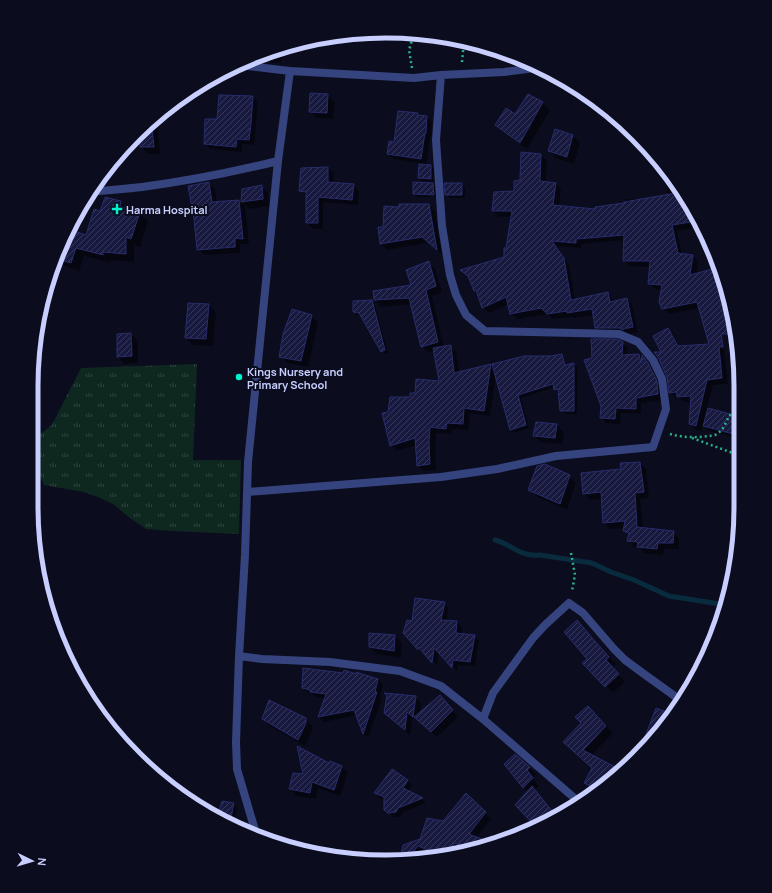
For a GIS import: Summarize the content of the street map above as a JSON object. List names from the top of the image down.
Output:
{
  "places": {
    "health": ["Harma Hospital"],
    "other": ["Kings Nursery and Primary School"]
  },
  "north": "right"
}
